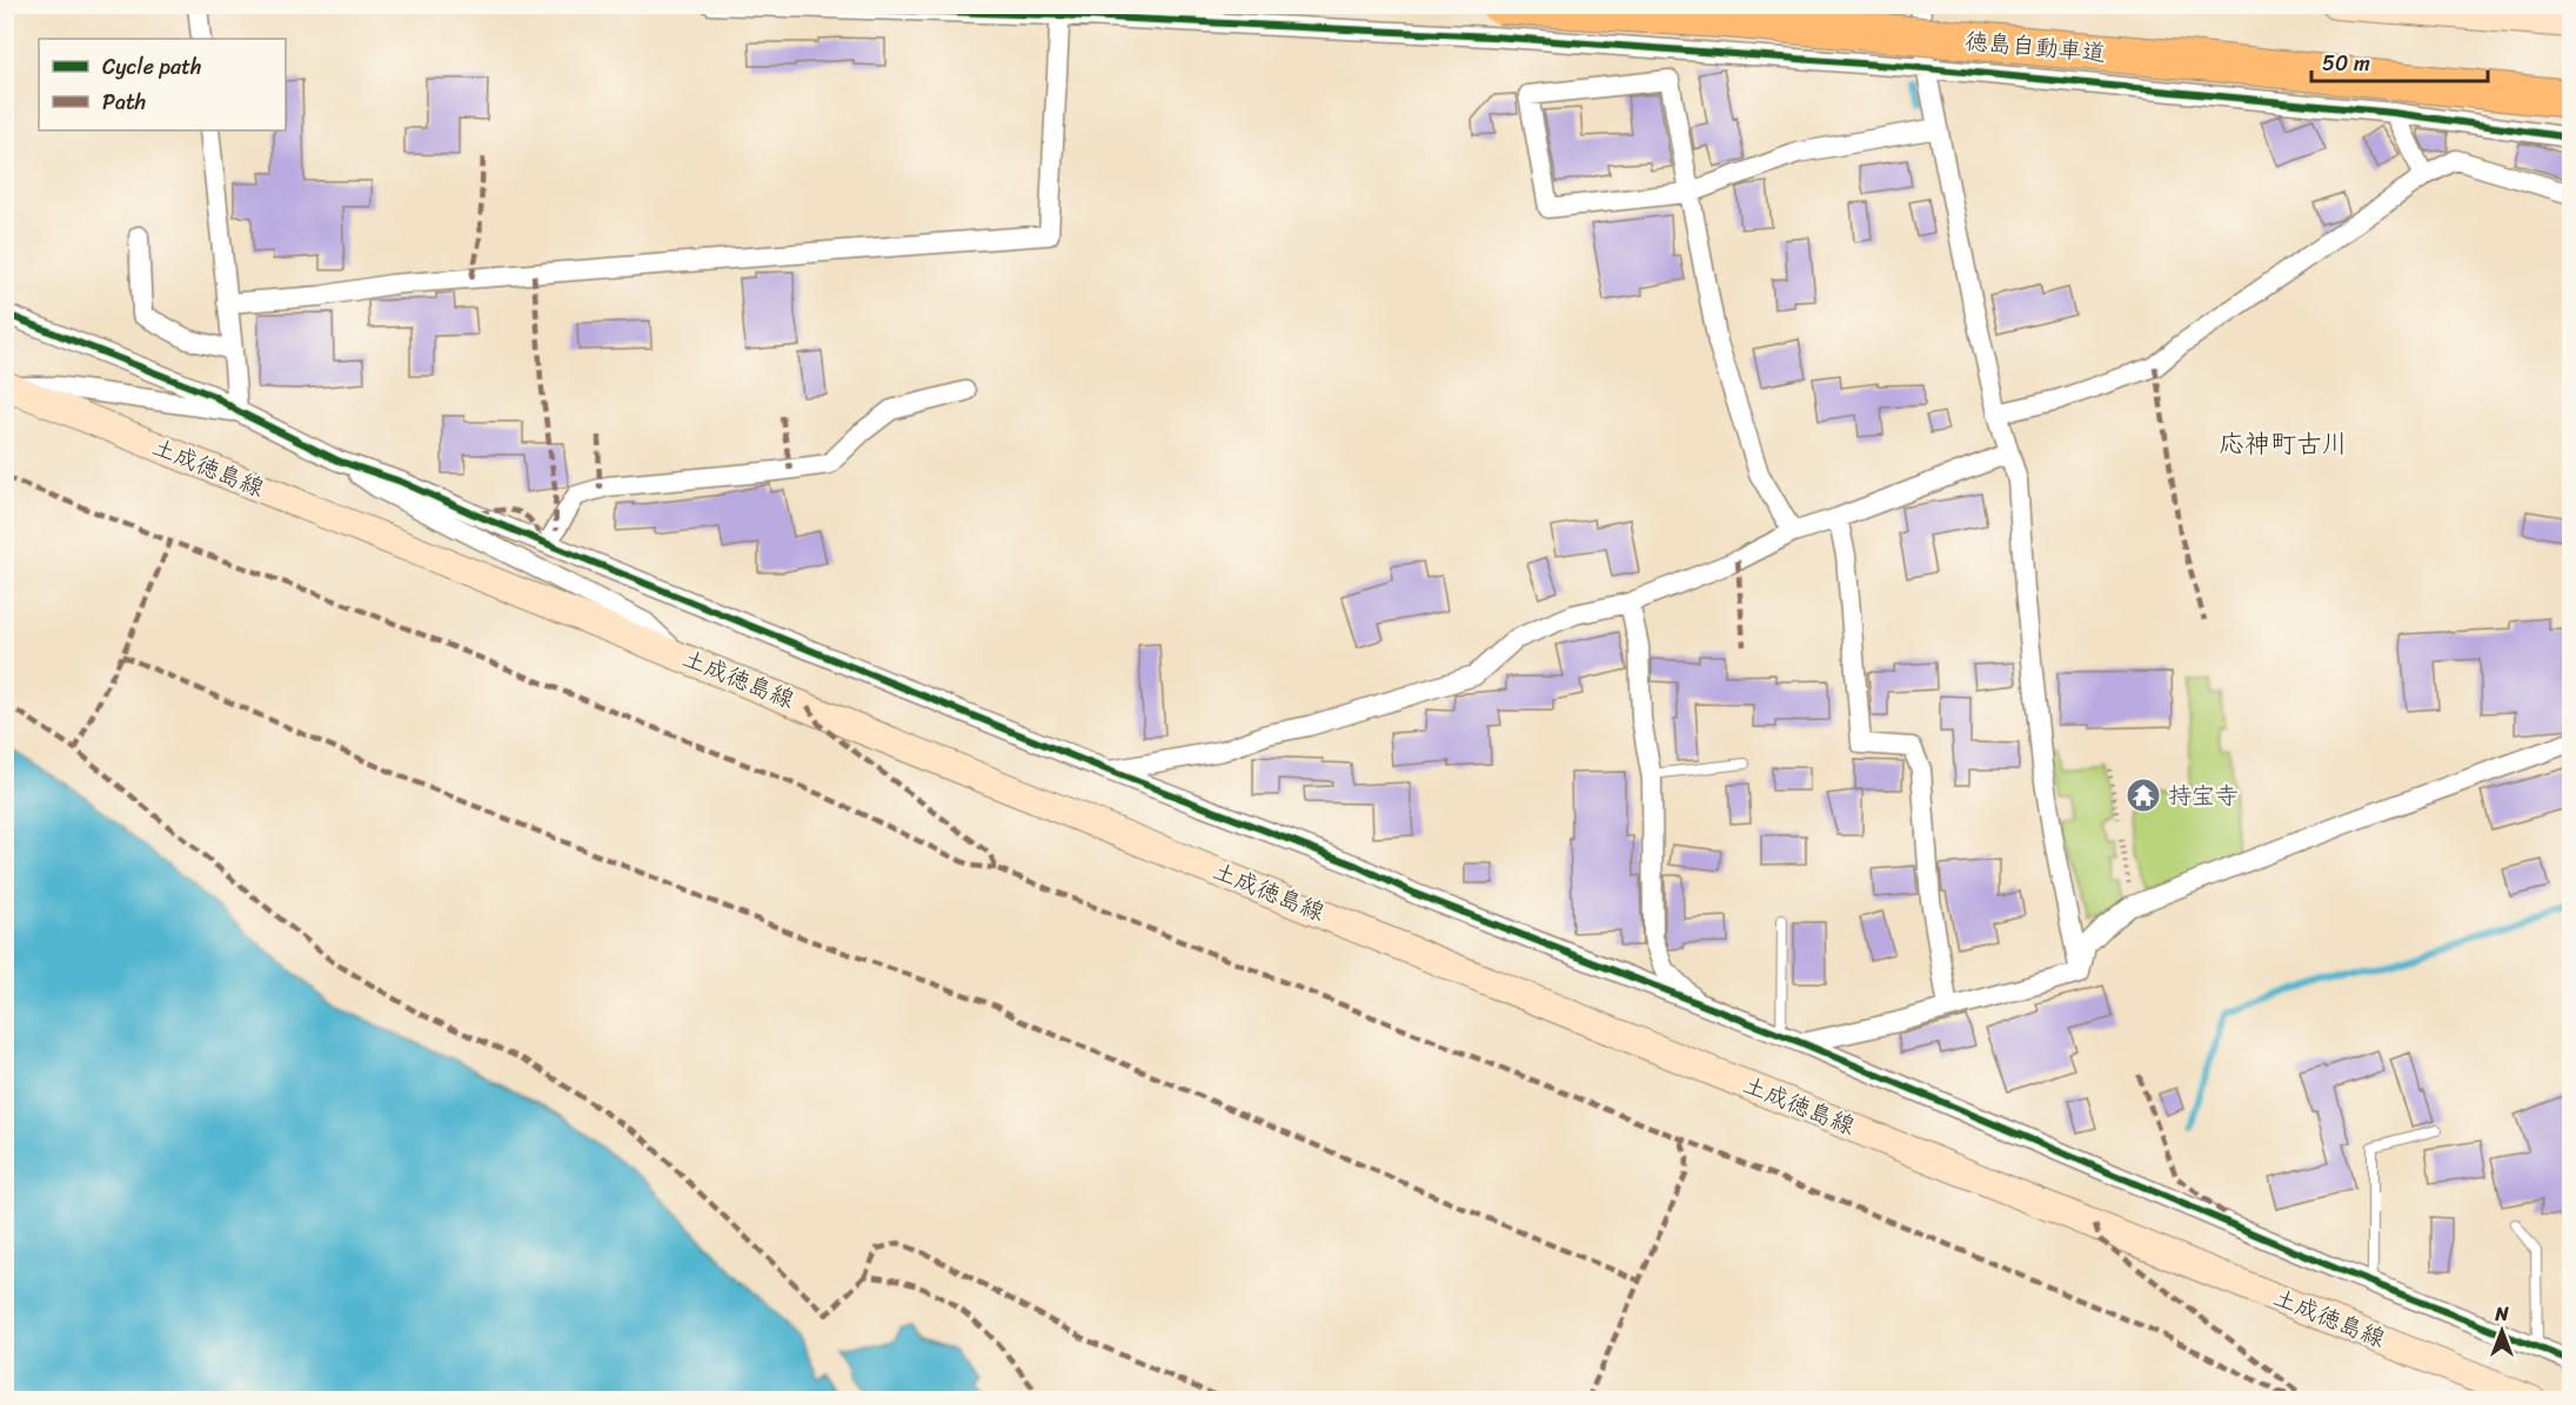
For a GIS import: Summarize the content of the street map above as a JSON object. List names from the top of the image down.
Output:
{
  "streets": {
    "highway": ["徳島自動車道"],
    "main road": ["土成徳島線"]
  },
  "districts": ["応神町古川"],
  "places": {
    "temple": ["持宝寺"]
  },
  "legend": ["Cycle path", "Path"],
  "scale_bar": "50 m",
  "north": "top"
}
